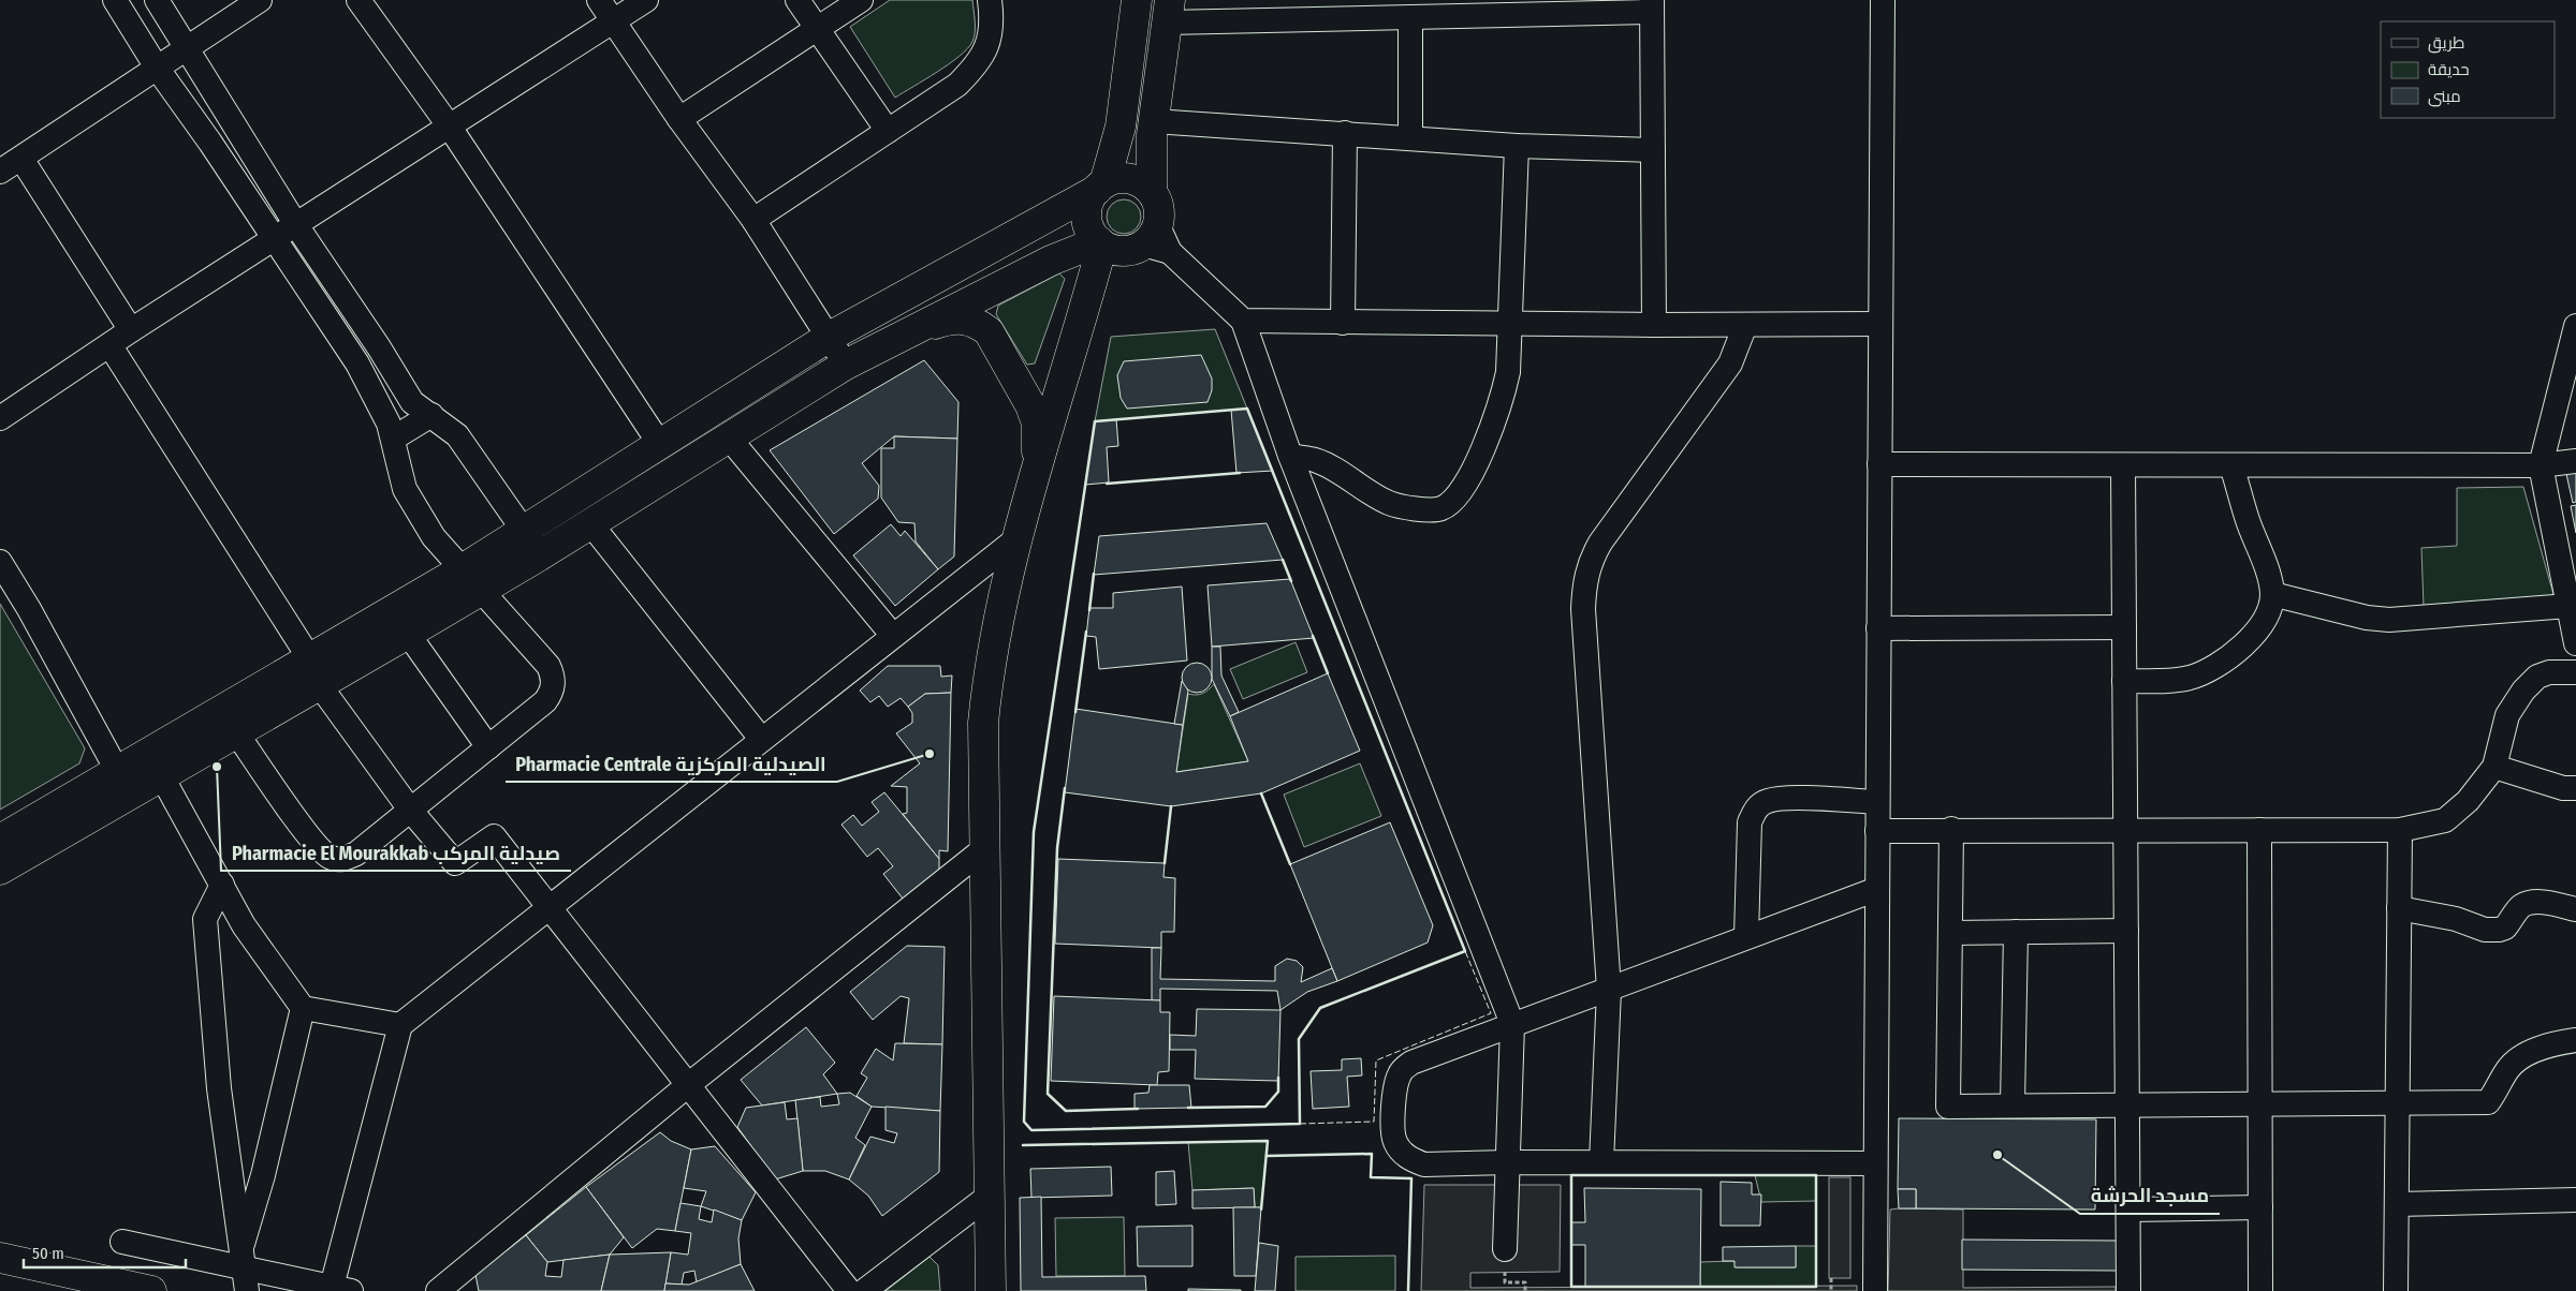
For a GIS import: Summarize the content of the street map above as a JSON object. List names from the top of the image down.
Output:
{
  "places": ["Pharmacie Centrale الصيدلية المركزية", "Pharmacie El Mourakkab صيدلية المركب", "مسجد الحرشة"],
  "legend": ["طريق", "حديقة", "مبنى"],
  "scale_bar": "50 m"
}
